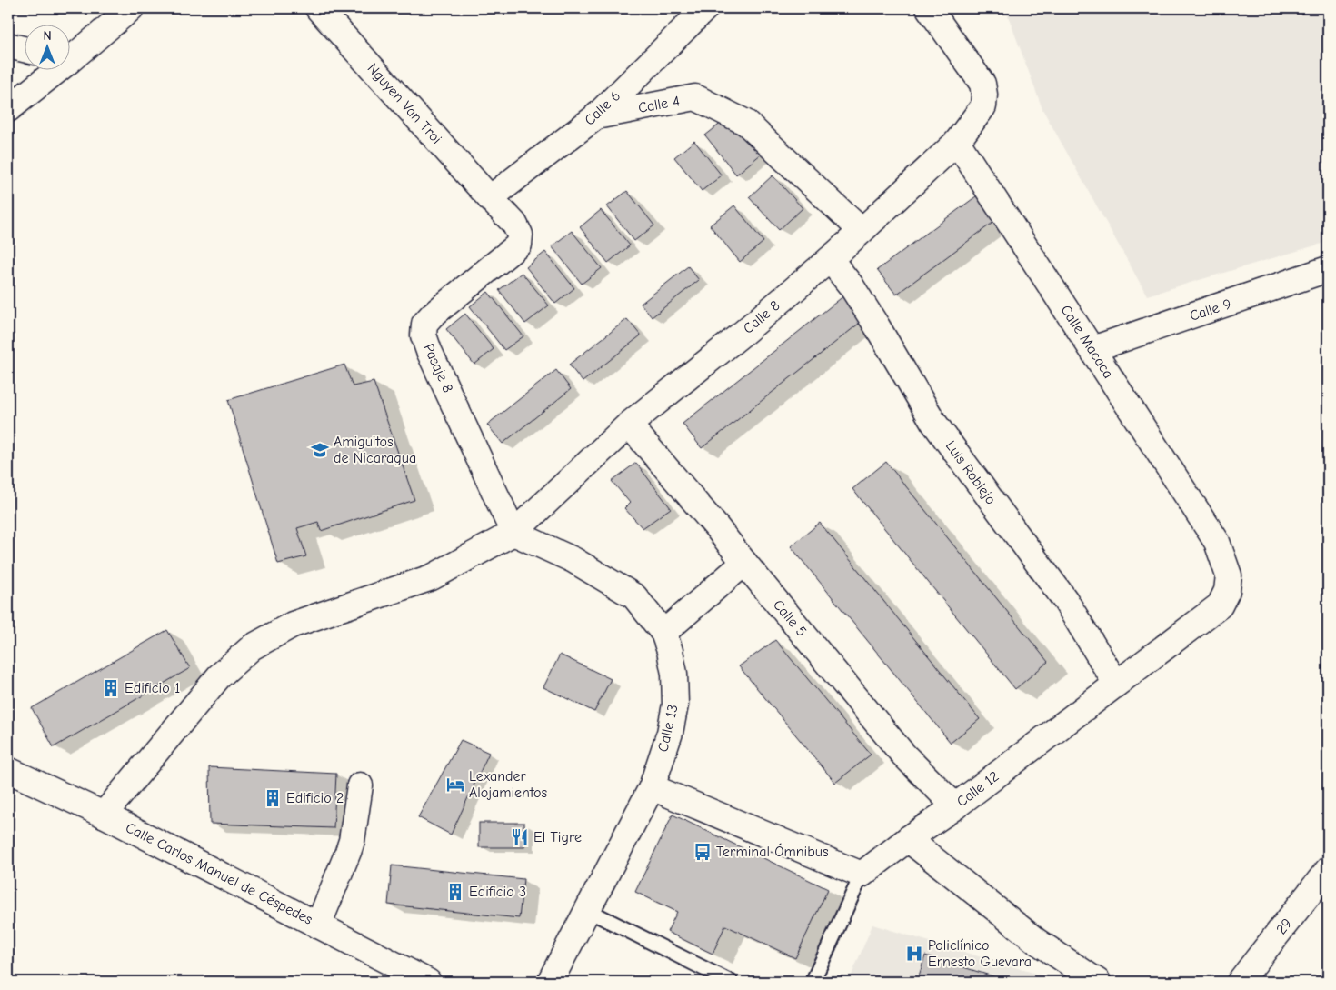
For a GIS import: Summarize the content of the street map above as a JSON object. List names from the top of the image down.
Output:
{
  "streets": {
    "street": [
      "Nguyen Van Troi",
      "Calle 4",
      "Calle 6",
      "Calle 9",
      "Calle 8",
      "Calle Macaca",
      "Pasaje 8",
      "Luis Roblejo",
      "Calle 5",
      "Calle 13",
      "Calle 12",
      "Calle Carlos Manuel de Céspedes",
      "29"
    ]
  },
  "crossings": [
    ["Nguyen Van Troi", "Calle 6"],
    ["Nguyen Van Troi", "Pasaje 8"],
    ["Calle 4", "Calle 6"],
    ["Calle 4", "Calle 8"],
    ["Calle 9", "Calle Macaca"],
    ["Calle 8", "Calle Macaca"],
    ["Calle 8", "Pasaje 8"],
    ["Calle 8", "Luis Roblejo"],
    ["Calle 8", "Calle 5"],
    ["Calle 8", "Calle 13"],
    ["Calle 8", "Calle Carlos Manuel de Céspedes"],
    ["Calle Macaca", "Calle 12"],
    ["Pasaje 8", "Calle 13"],
    ["Luis Roblejo", "Calle 12"],
    ["Calle 5", "Calle 12"]
  ],
  "places": {
    "school or university": ["Amiguitos de Nicaragua"],
    "building": ["Edificio 1", "Edificio 2", "Edificio 3"],
    "hotel": ["Lexander Alojamientos"],
    "restaurant": ["El Tigre"],
    "bus stop": ["Terminal Ómnibus"],
    "hospital": ["Policlínico Ernesto Guevara"]
  },
  "north": "top"
}
